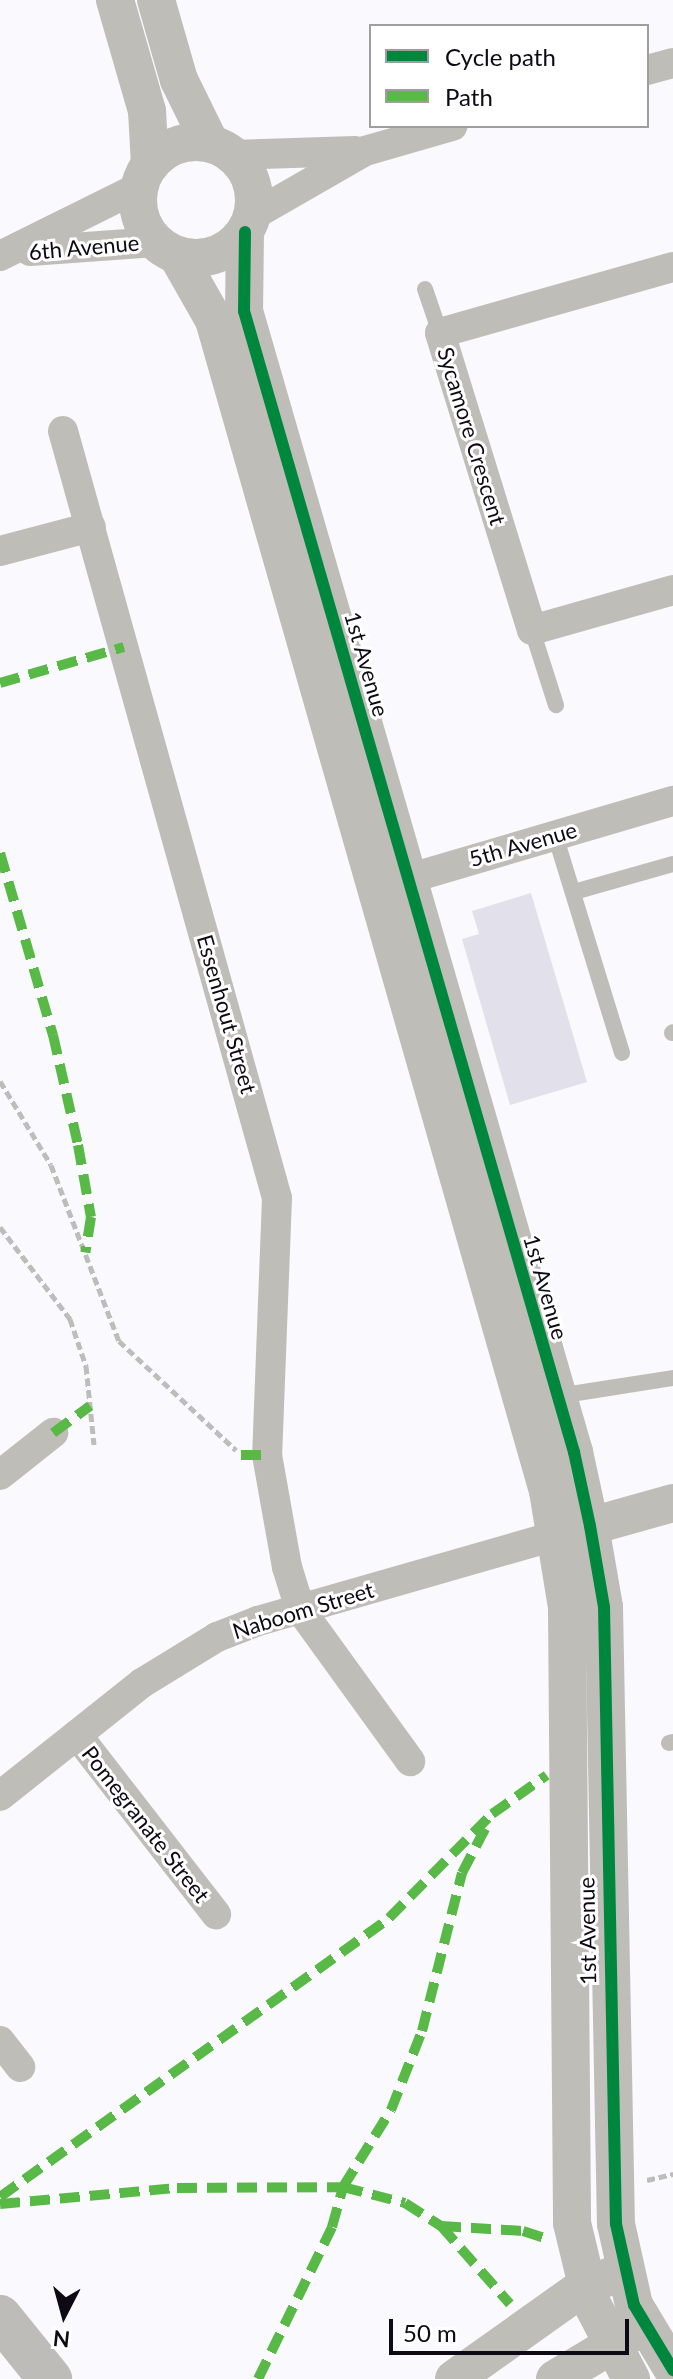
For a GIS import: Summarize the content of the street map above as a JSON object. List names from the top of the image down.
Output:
{
  "streets": {
    "street": [
      "6th Avenue",
      "Sycamore Crescent",
      "1st Avenue",
      "5th Avenue",
      "Essenhout Street",
      "Naboom Street",
      "Pomegranate Street"
    ]
  },
  "crossings": [
    ["6th Avenue", "1st Avenue"],
    ["1st Avenue", "5th Avenue"],
    ["1st Avenue", "Naboom Street"],
    ["Essenhout Street", "Naboom Street"],
    ["Naboom Street", "Pomegranate Street"]
  ],
  "legend": ["Cycle path", "Path"],
  "scale_bar": "50 m",
  "north": "bottom"
}
